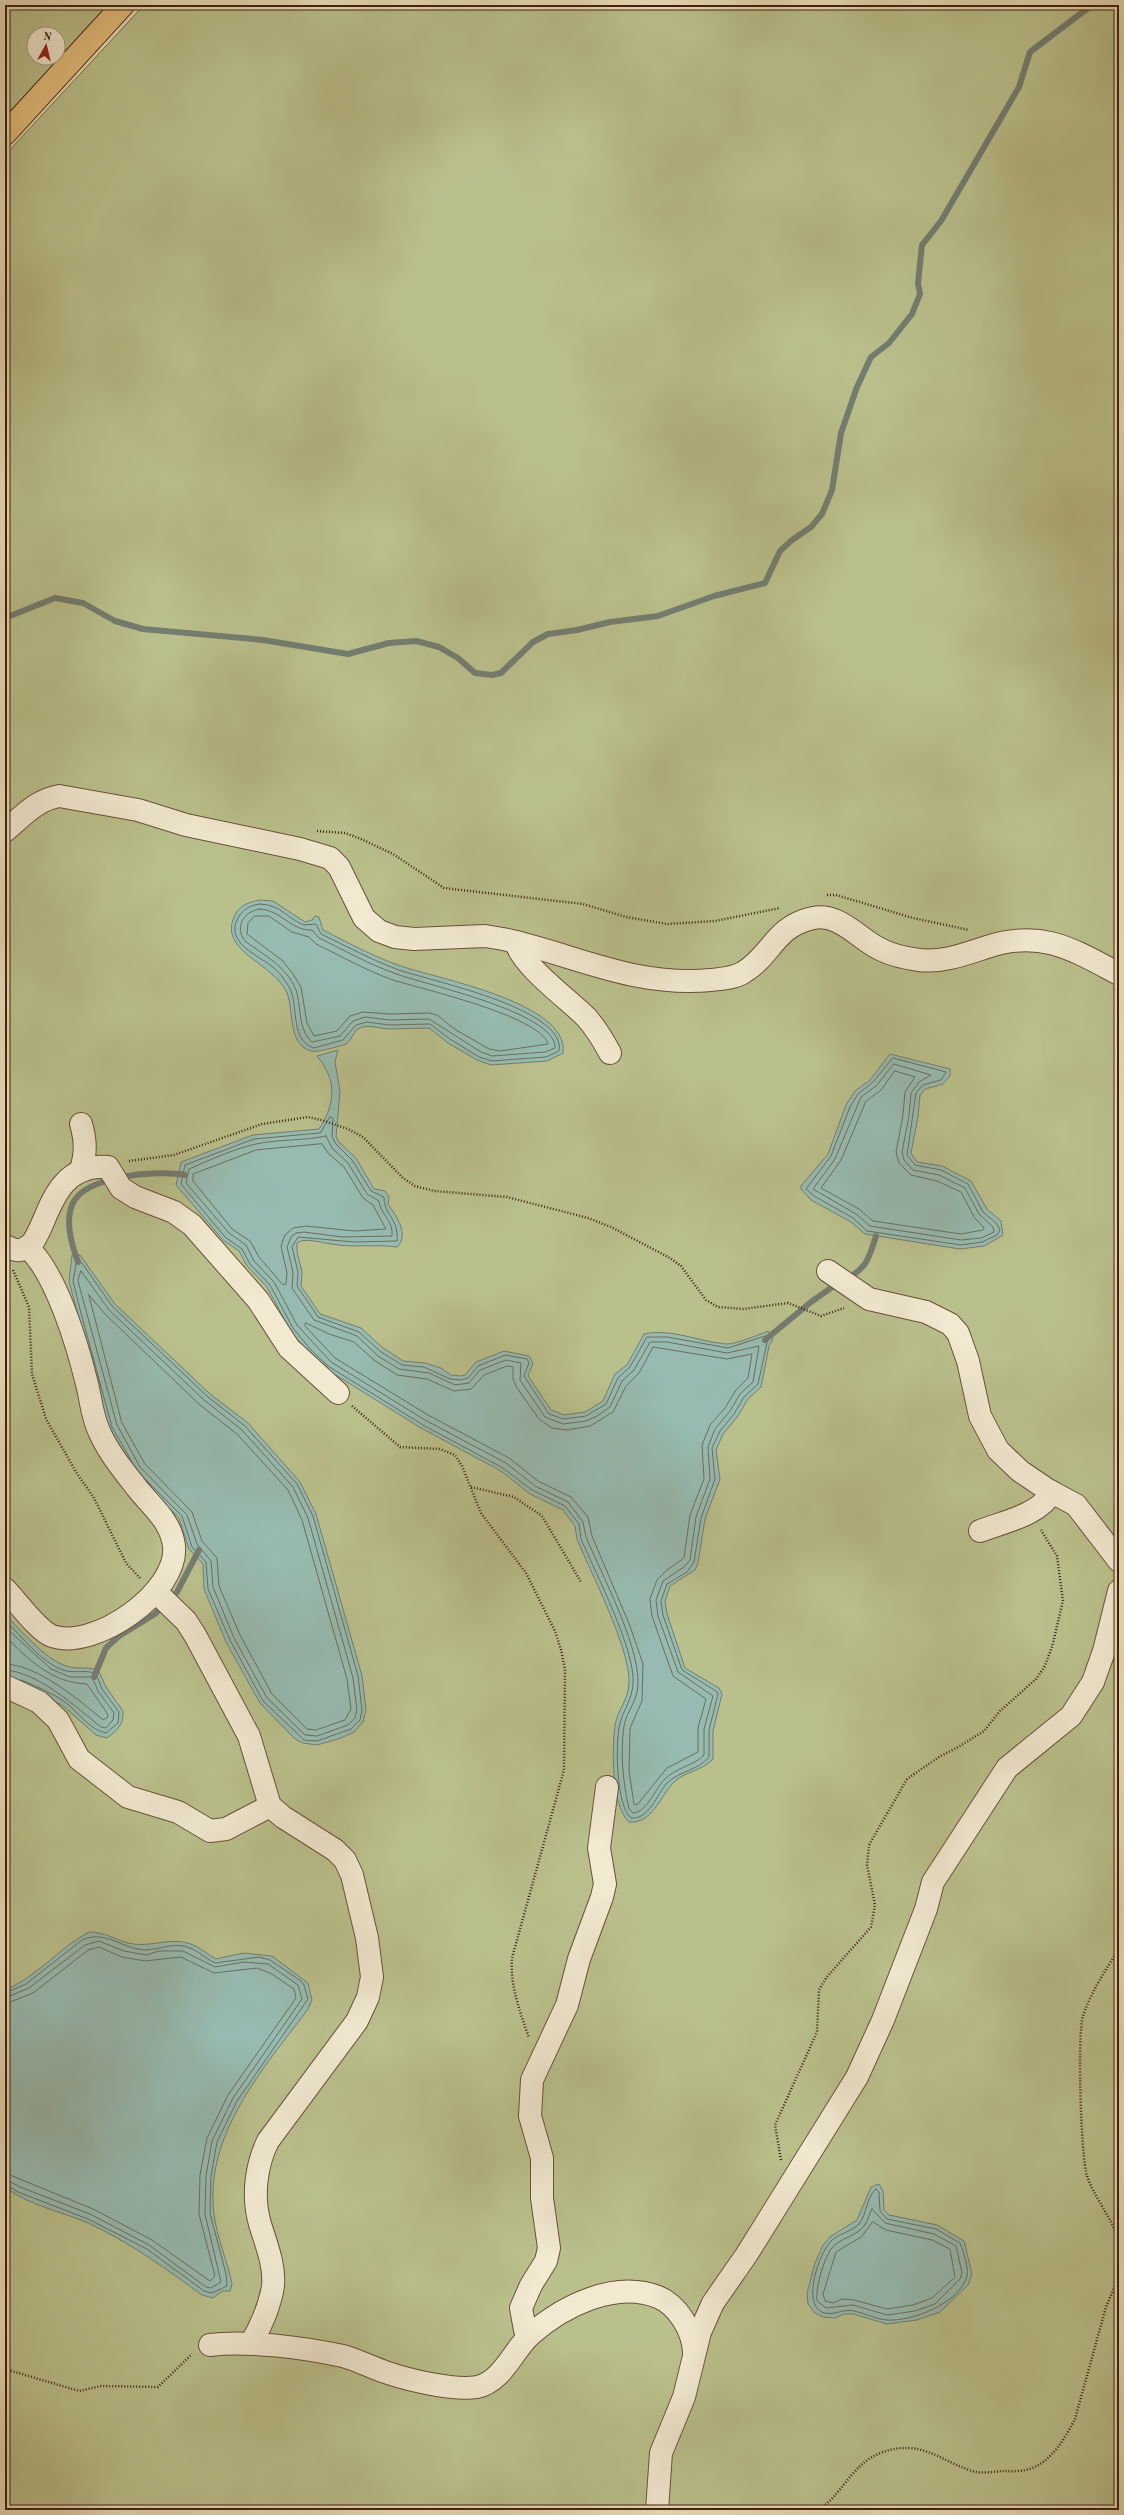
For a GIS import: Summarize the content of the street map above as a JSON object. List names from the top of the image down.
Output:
{
  "north": "top"
}
